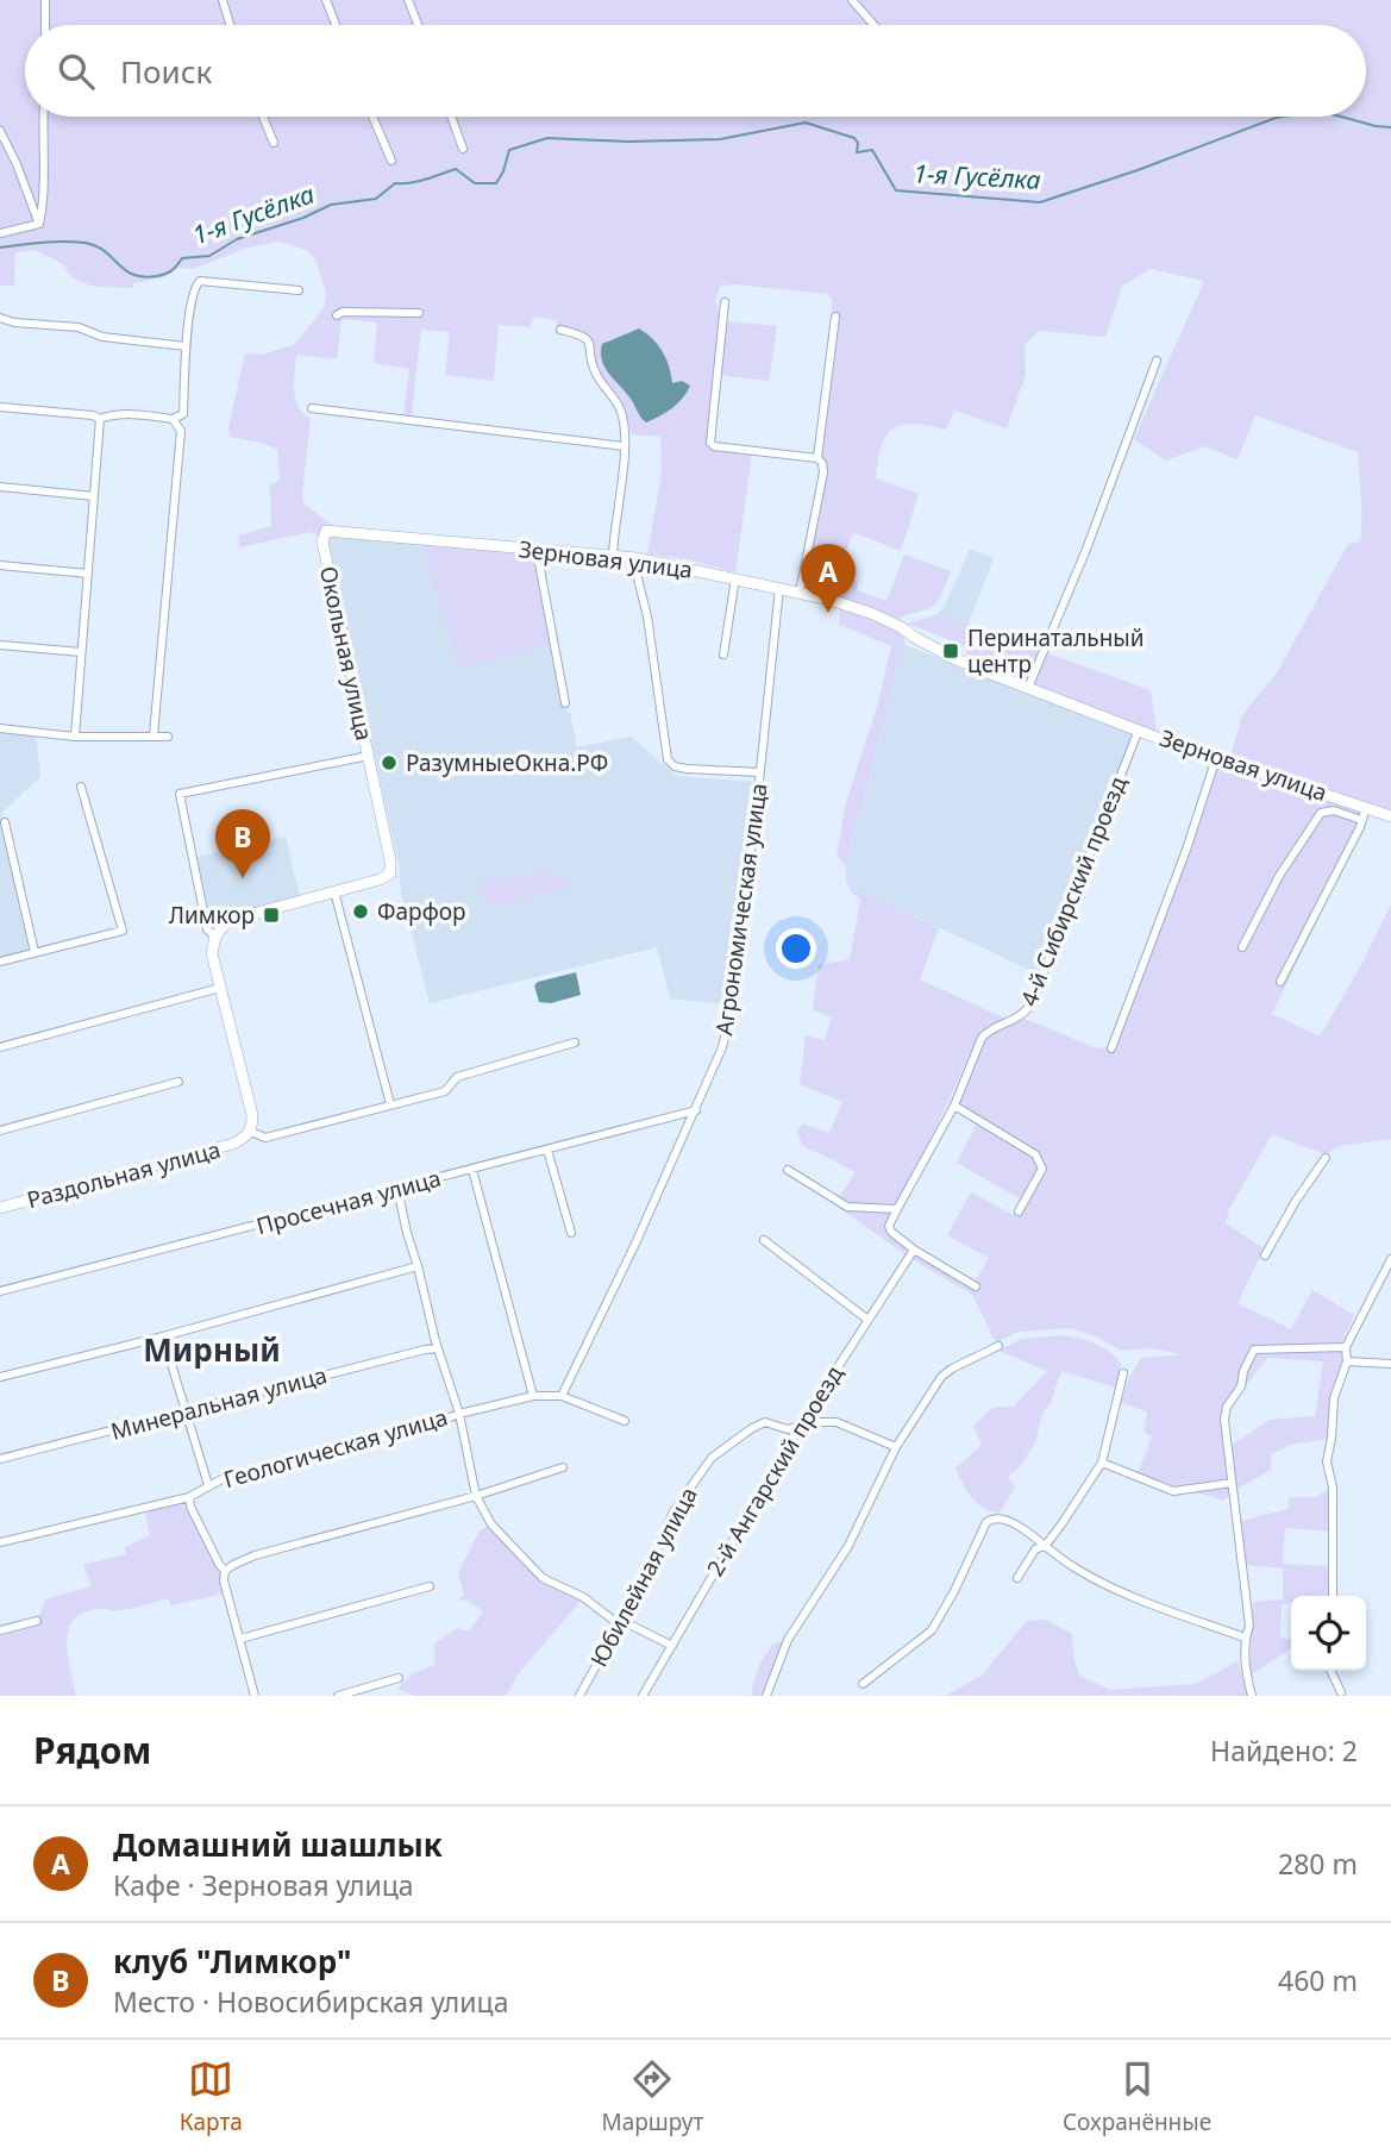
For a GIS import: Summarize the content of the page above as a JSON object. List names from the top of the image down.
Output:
{
  "streets": {
    "street": [
      "Зерновая улица",
      "Окольная улица",
      "4-й Сибирский проезд",
      "Агрономическая улица",
      "Раздольная улица",
      "Просечная улица",
      "Минеральная улица",
      "Геологическая улица",
      "2-й Ангарский проезд",
      "Юбилейная улица"
    ]
  },
  "crossings": [
    ["Зерновая улица", "Окольная улица"],
    ["Зерновая улица", "4-й Сибирский проезд"],
    ["Зерновая улица", "Агрономическая улица"],
    ["Агрономическая улица", "Просечная улица"],
    ["Агрономическая улица", "Геологическая улица"],
    ["2-й Ангарский проезд", "Юбилейная улица"]
  ],
  "districts": ["Мирный"],
  "water": ["1-я Гусёлка"],
  "places": {
    "transit": ["Перинатальный центр", "Лимкор"],
    "other": ["РазумныеОкна.РФ", "Фарфор"]
  },
  "page": {
    "search": "Поиск",
    "pins": ["A", "B"],
    "heading": ["Рядом", "Найдено: 2"],
    "list": [
      {
        "mark": "A",
        "name": "Домашний шашлык",
        "note": "Кафе · Зерновая улица",
        "value": "280 m"
      },
      {
        "mark": "B",
        "name": "клуб \"Лимкор\"",
        "note": "Место · Новосибирская улица",
        "value": "460 m"
      }
    ],
    "nav": ["Карта", "Маршрут", "Сохранённые"]
  }
}
